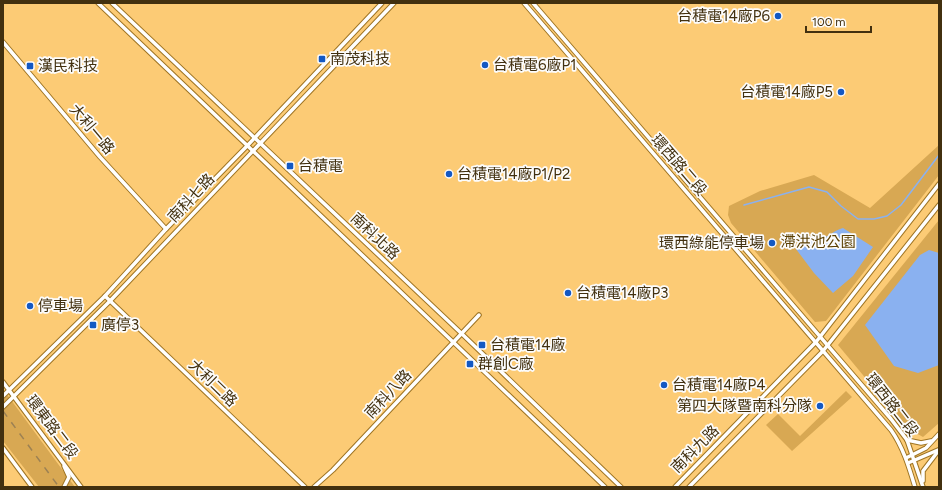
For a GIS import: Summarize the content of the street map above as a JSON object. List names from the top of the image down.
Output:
{
  "streets": {
    "street": [
      "大利一路",
      "環西路二段",
      "南科七路",
      "南科北路",
      "大利二路",
      "南科八路",
      "環東路二段",
      "南科九路"
    ]
  },
  "crossings": [
    ["大利一路", "南科七路"],
    ["環西路二段", "南科九路"],
    ["南科七路", "南科北路"],
    ["南科七路", "大利二路"],
    ["南科七路", "環東路二段"],
    ["南科北路", "南科八路"]
  ],
  "parks": ["滯洪池公園"],
  "places": {
    "other": [
      "台積電14廠P6",
      "台積電6廠P1",
      "台積電14廠P5",
      "台積電14廠P1/P2",
      "環西綠能停車場",
      "台積電14廠P3",
      "停車場",
      "台積電14廠P4",
      "第四大隊暨南科分隊"
    ],
    "transit": [
      "南茂科技",
      "漢民科技",
      "台積電",
      "廣停3",
      "台積電14廠",
      "群創C廠"
    ]
  },
  "scale_bar": "100 m"
}
